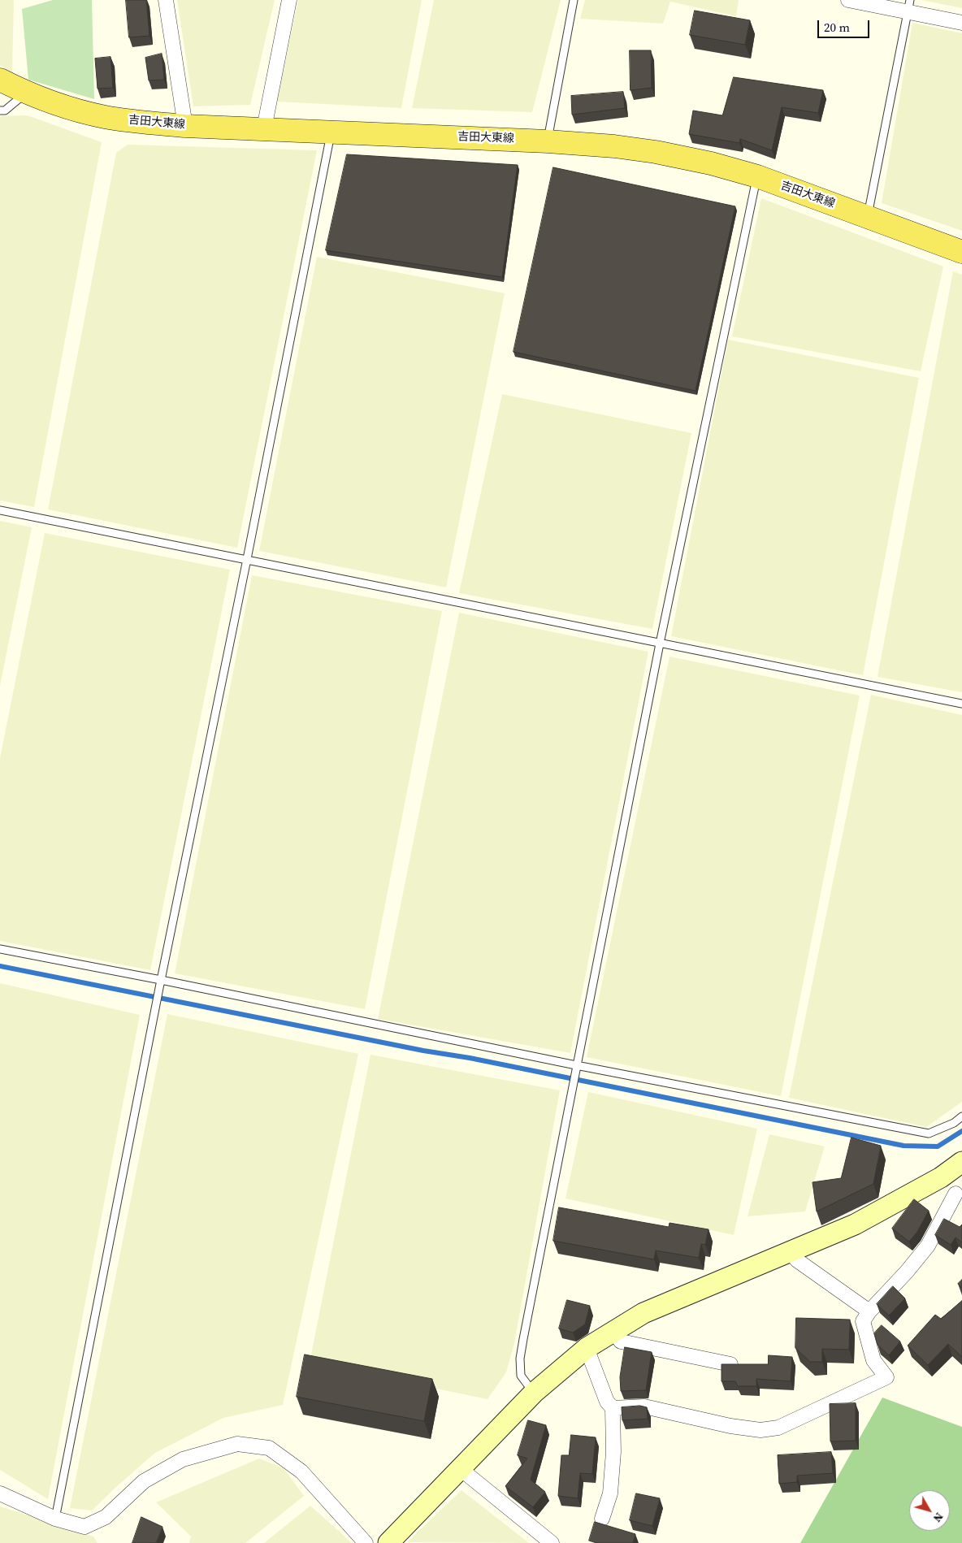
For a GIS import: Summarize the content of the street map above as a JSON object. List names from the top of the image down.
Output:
{
  "streets": {
    "main road": ["吉田大東線"]
  },
  "scale_bar": "20 m",
  "north": "bottom right"
}
